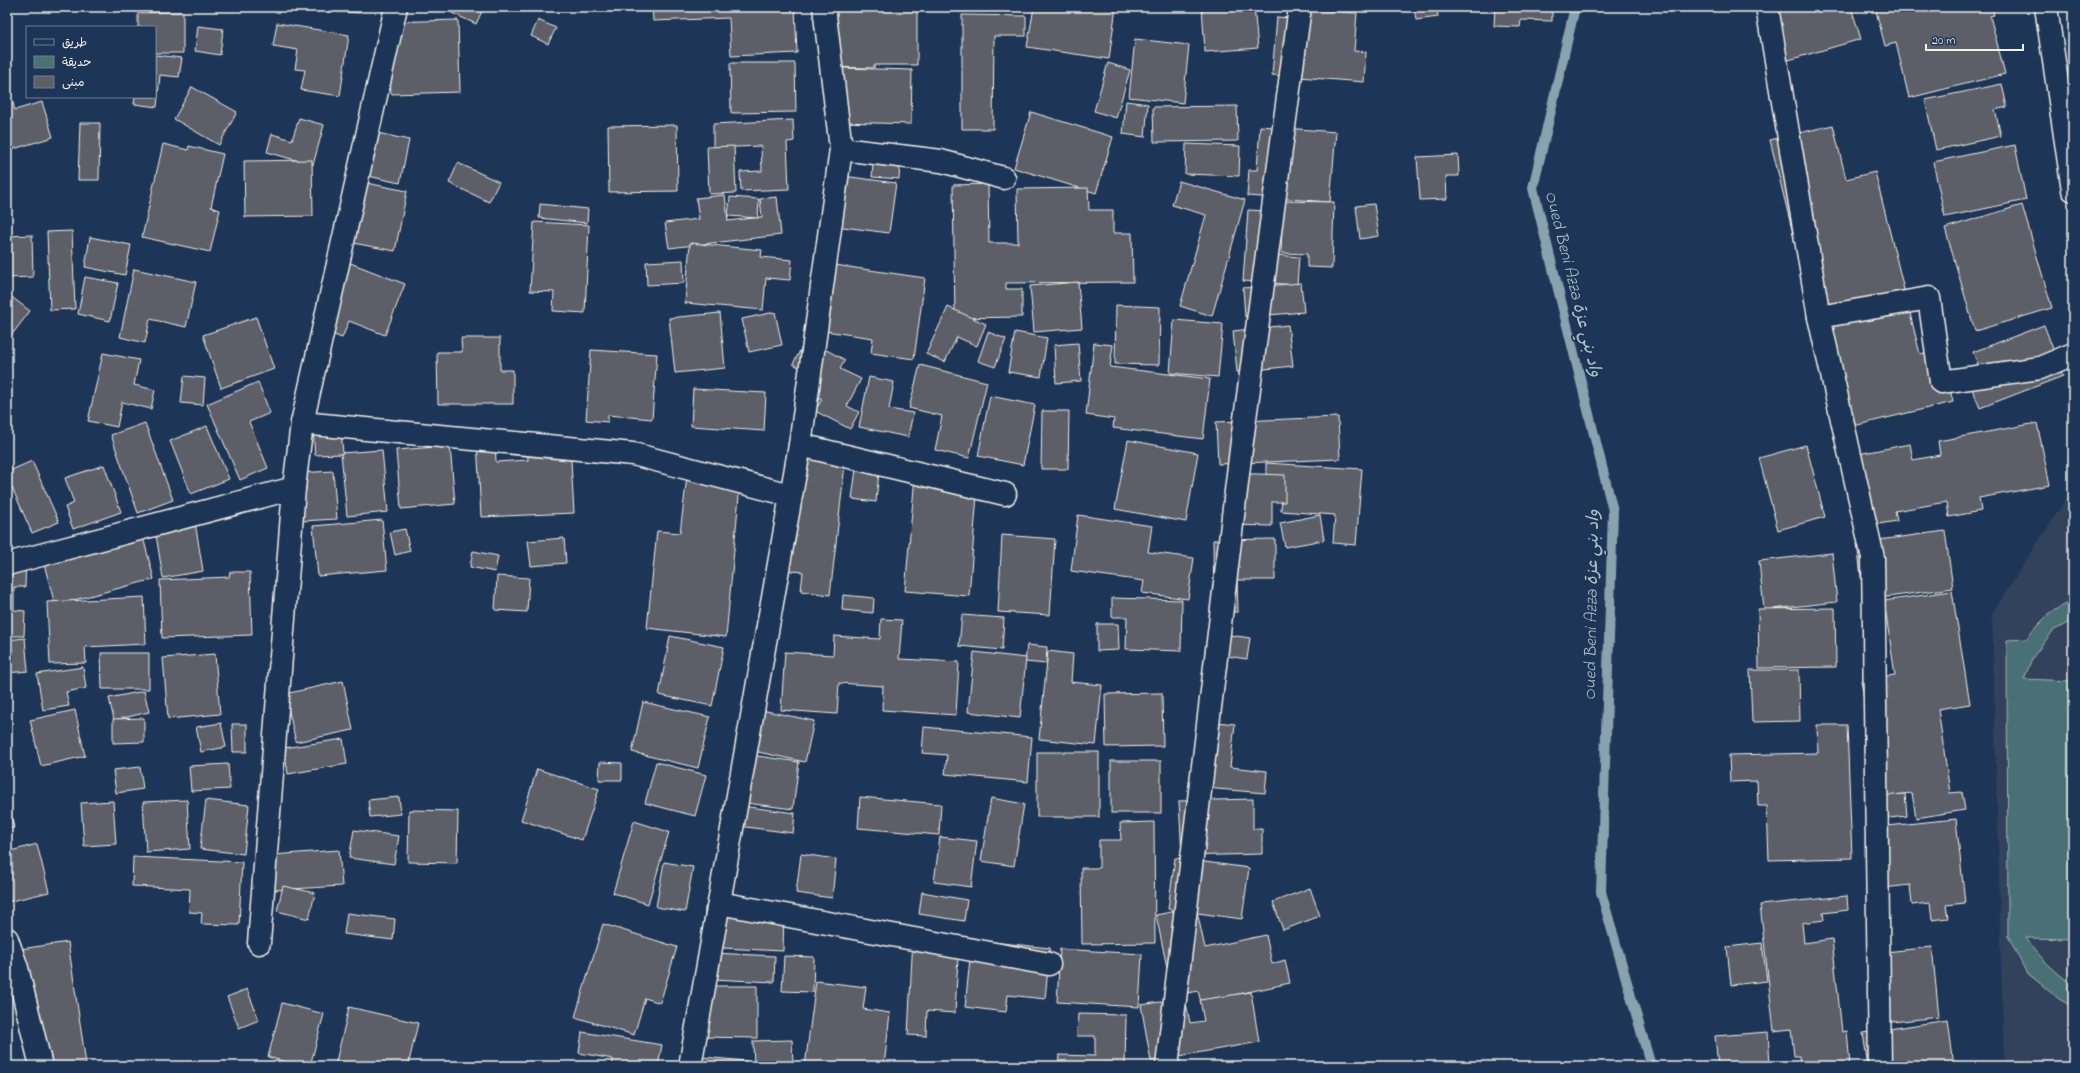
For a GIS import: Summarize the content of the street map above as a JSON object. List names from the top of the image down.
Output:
{
  "water": ["Oued Beni Azza واد بني عزة"],
  "legend": ["طريق", "حديقة", "مبنى"],
  "scale_bar": "20 m"
}
